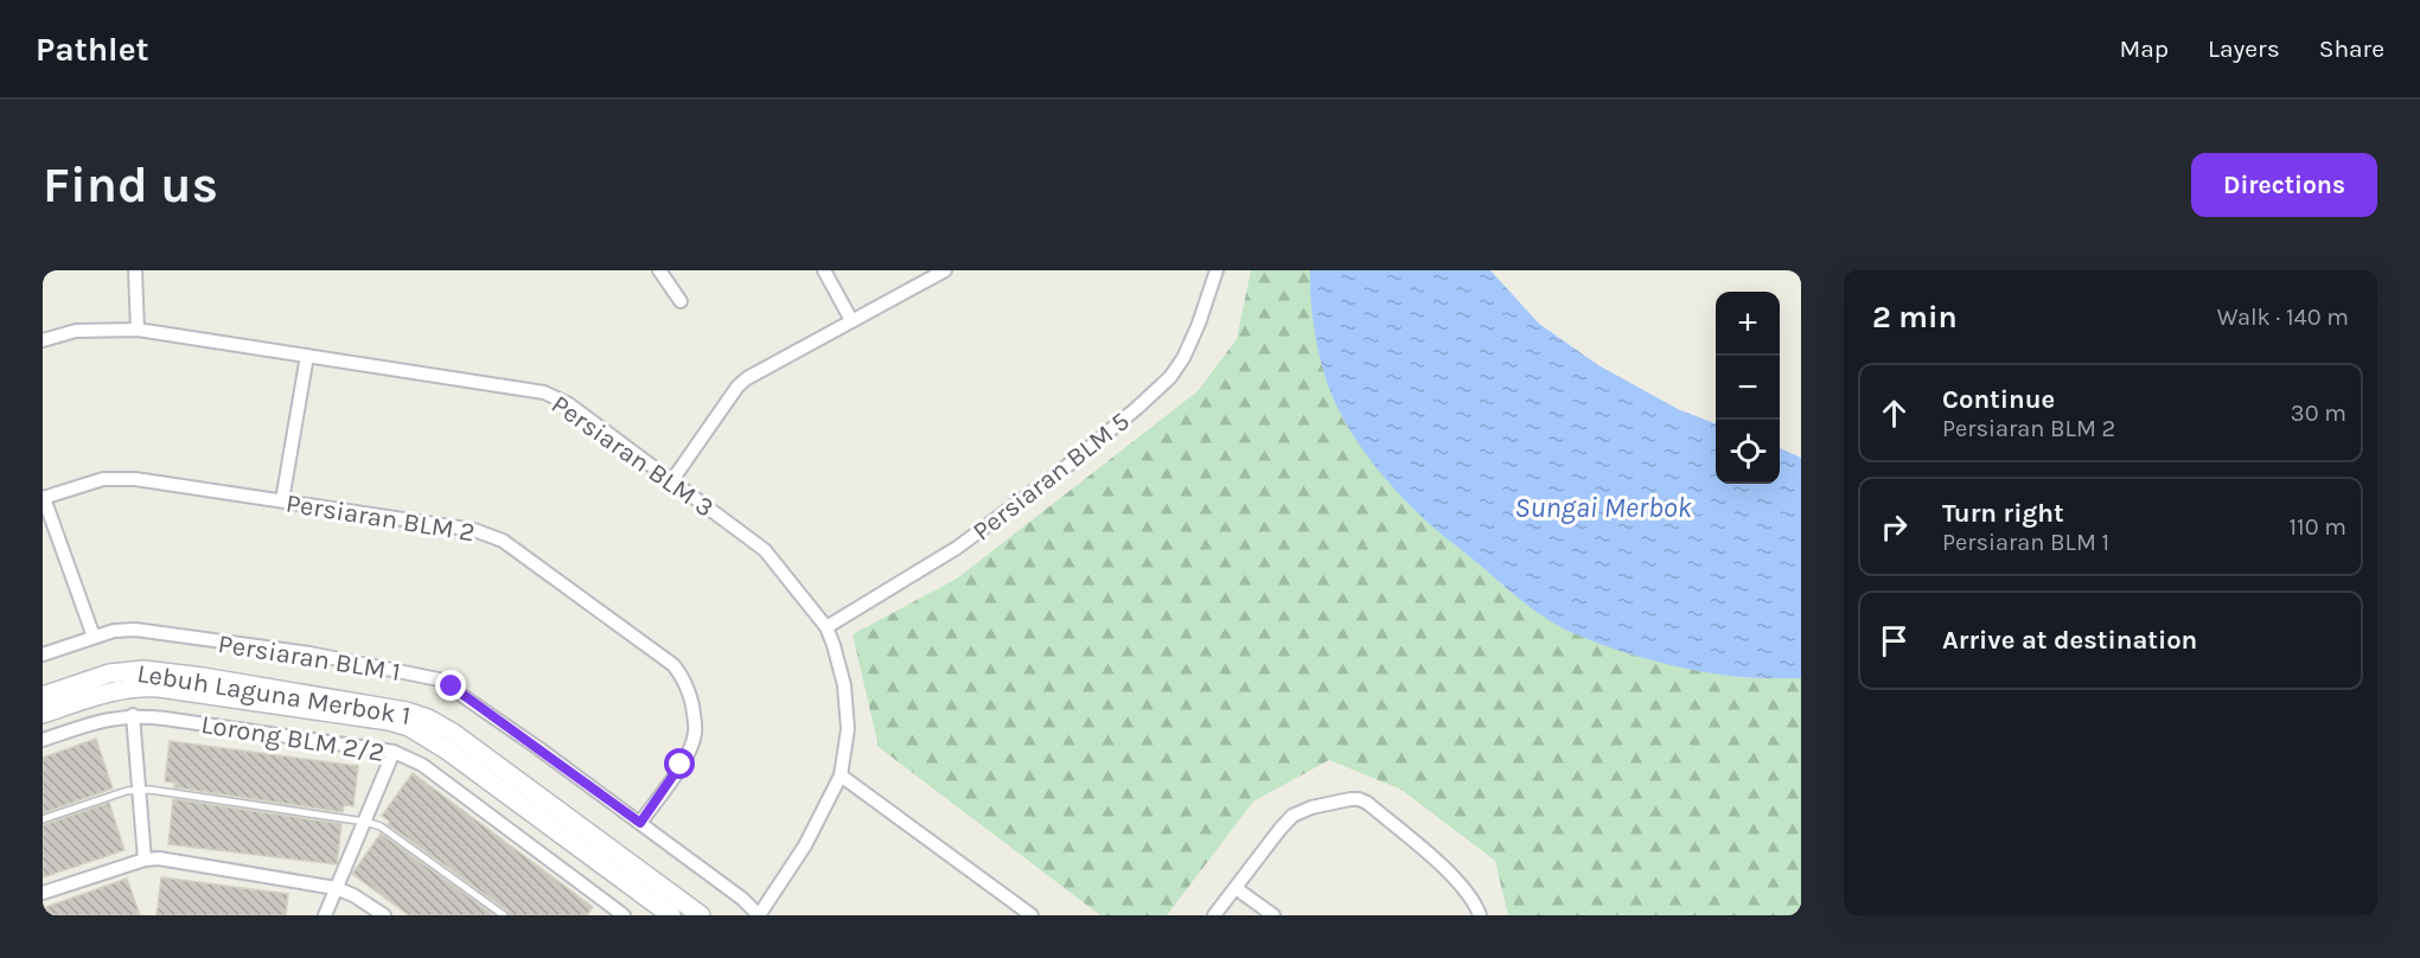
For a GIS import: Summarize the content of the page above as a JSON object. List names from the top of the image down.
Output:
{
  "streets": {
    "street": [
      "Persiaran BLM 3",
      "Persiaran BLM 5",
      "Persiaran BLM 2",
      "Persiaran BLM 1",
      "Lebuh Laguna Merbok 1",
      "Lorong BLM 2/2"
    ]
  },
  "crossings": [
    ["Persiaran BLM 3", "Persiaran BLM 5"],
    ["Persiaran BLM 3", "Persiaran BLM 1"],
    ["Persiaran BLM 2", "Persiaran BLM 1"]
  ],
  "water": ["Sungai Merbok"],
  "page": {
    "header": "Pathlet",
    "nav": ["Map", "Layers", "Share"],
    "buttons": "Directions",
    "title": "Find us",
    "heading": ["2 min", "Walk · 140 m"],
    "map_buttons": ["+", "−"],
    "list": [
      ["Continue", "Persiaran BLM 2", "30 m"],
      ["Turn right", "Persiaran BLM 1", "110 m"],
      "Arrive at destination"
    ]
  }
}
